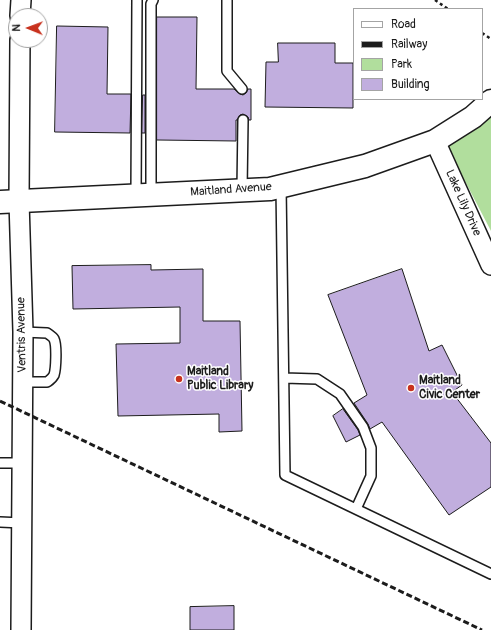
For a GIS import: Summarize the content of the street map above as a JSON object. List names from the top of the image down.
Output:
{
  "streets": {
    "main road": ["Maitland Avenue"],
    "street": ["Lake Lily Drive", "Ventris Avenue"]
  },
  "crossings": [
    ["Maitland Avenue", "Lake Lily Drive"],
    ["Maitland Avenue", "Ventris Avenue"]
  ],
  "places": ["Maitland Public Library", "Maitland Civic Center"],
  "legend": [
    "Road",
    "Railway",
    "Park",
    "Building"
  ],
  "north": "left"
}
